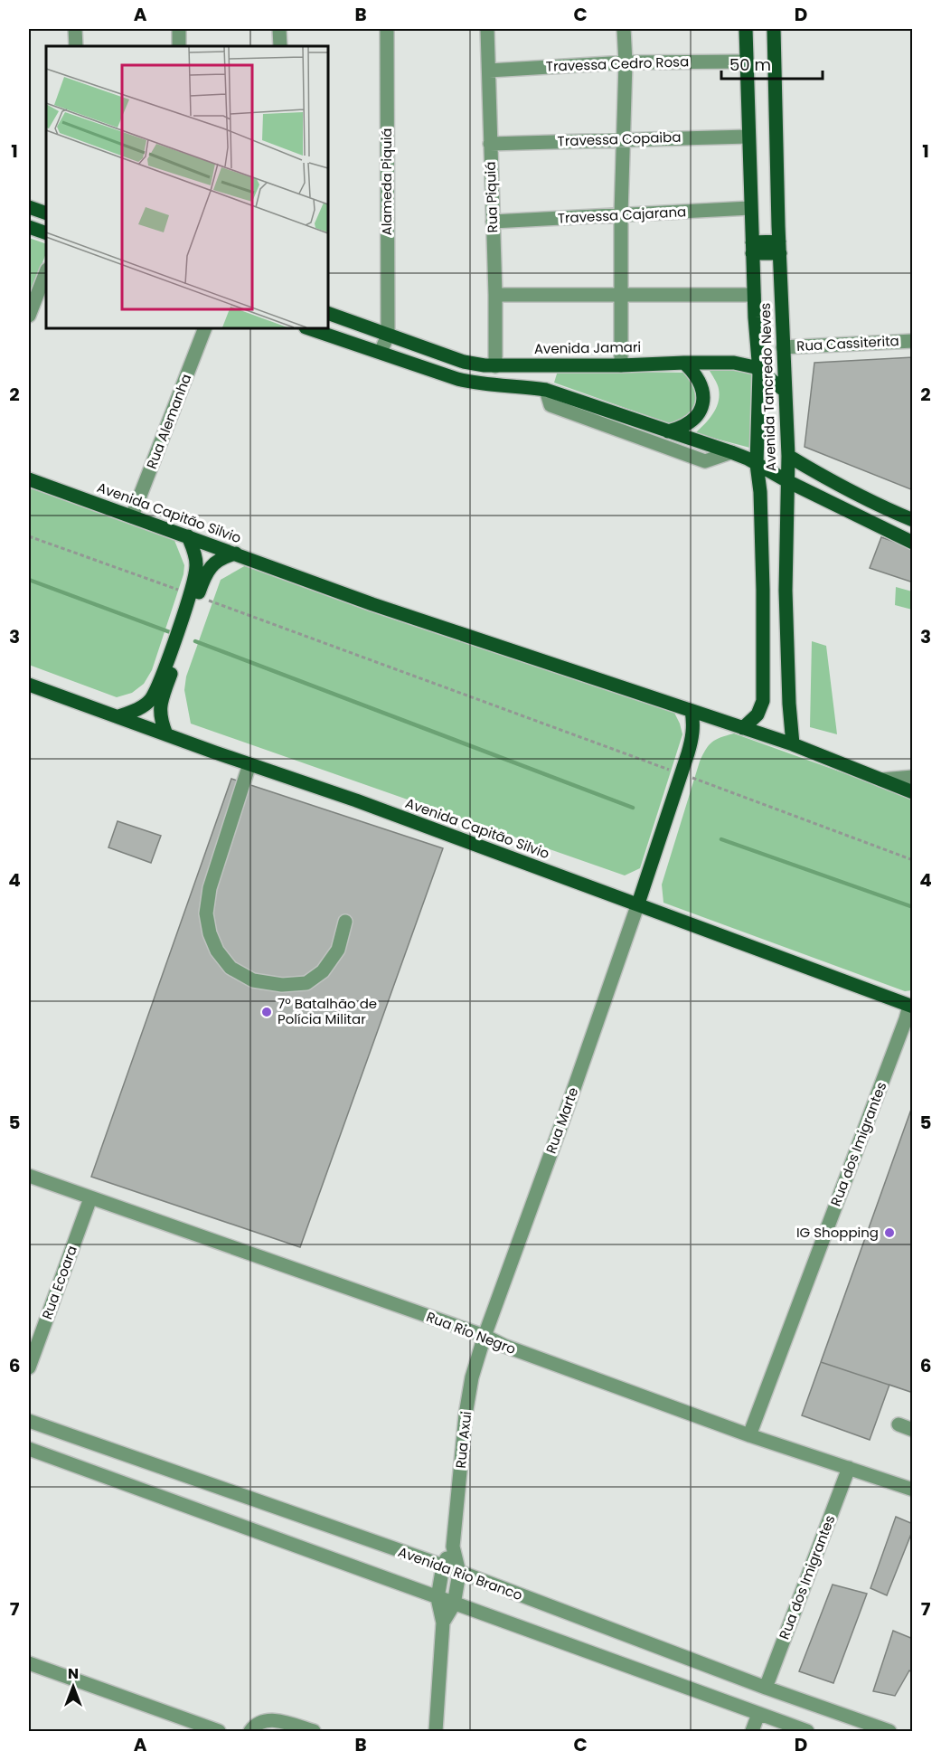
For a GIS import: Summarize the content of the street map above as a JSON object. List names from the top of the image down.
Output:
{
  "streets": {
    "main road": ["Avenida Jamari", "Avenida Tancredo Neves", "Avenida Capitão Silvio"],
    "street": [
      "Travessa Cedro Rosa",
      "Travessa Copaiba",
      "Alameda Piquiá",
      "Rua Piquiá",
      "Travessa Cajarana",
      "Rua Cassiterita",
      "Rua Alemanha",
      "Rua Marte",
      "Rua dos Imigrantes",
      "Rua Ecoara",
      "Rua Rio Negro",
      "Rua Axui",
      "Avenida Rio Branco"
    ]
  },
  "crossings": [
    ["Travessa Cedro Rosa", "Rua Piquiá"],
    ["Travessa Cedro Rosa", "Avenida Tancredo Neves"],
    ["Travessa Copaiba", "Rua Piquiá"],
    ["Travessa Copaiba", "Avenida Tancredo Neves"],
    ["Alameda Piquiá", "Avenida Jamari"],
    ["Rua Piquiá", "Travessa Cajarana"],
    ["Rua Piquiá", "Avenida Jamari"],
    ["Travessa Cajarana", "Avenida Tancredo Neves"],
    ["Rua Cassiterita", "Avenida Tancredo Neves"],
    ["Avenida Jamari", "Avenida Tancredo Neves"],
    ["Avenida Tancredo Neves", "Avenida Capitão Silvio"],
    ["Rua Alemanha", "Avenida Capitão Silvio"],
    ["Avenida Capitão Silvio", "Rua Marte"],
    ["Avenida Capitão Silvio", "Rua dos Imigrantes"],
    ["Rua Marte", "Rua Rio Negro"],
    ["Rua Marte", "Rua Axui"],
    ["Rua dos Imigrantes", "Rua Rio Negro"],
    ["Rua dos Imigrantes", "Avenida Rio Branco"],
    ["Rua Ecoara", "Rua Rio Negro"],
    ["Rua Rio Negro", "Rua Axui"],
    ["Rua Axui", "Avenida Rio Branco"]
  ],
  "places": ["7º Batalhão de Polícia Militar", "IG Shopping"],
  "scale_bar": "50 m",
  "north": "top",
  "grid": {
    "columns": [
      "A",
      "B",
      "C",
      "D"
    ],
    "rows": [
      "1",
      "2",
      "3",
      "4",
      "5",
      "6",
      "7"
    ]
  }
}
